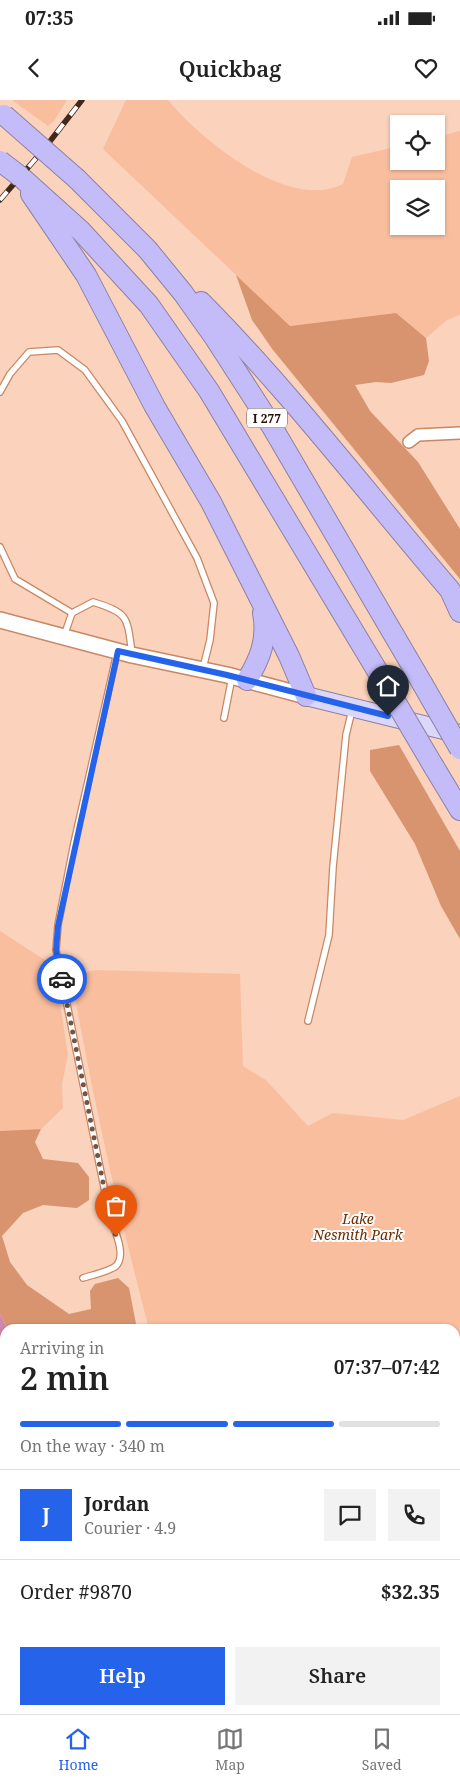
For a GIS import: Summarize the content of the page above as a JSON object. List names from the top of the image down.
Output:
{
  "streets": {
    "highway": ["I 277"]
  },
  "parks": ["Lake Nesmith Park"],
  "page": {
    "status": "07:35",
    "header": "Quickbag",
    "heading": ["2 min", "Arriving in", "07:37–07:42"],
    "panel": [
      "Jordan",
      "Courier · 4.9",
      "Order #9870",
      "$32.35"
    ],
    "bar": "On the way · 340 m",
    "round": "J",
    "buttons": ["Help", "Share"],
    "tabs": ["Home", "Map", "Saved"]
  }
}
